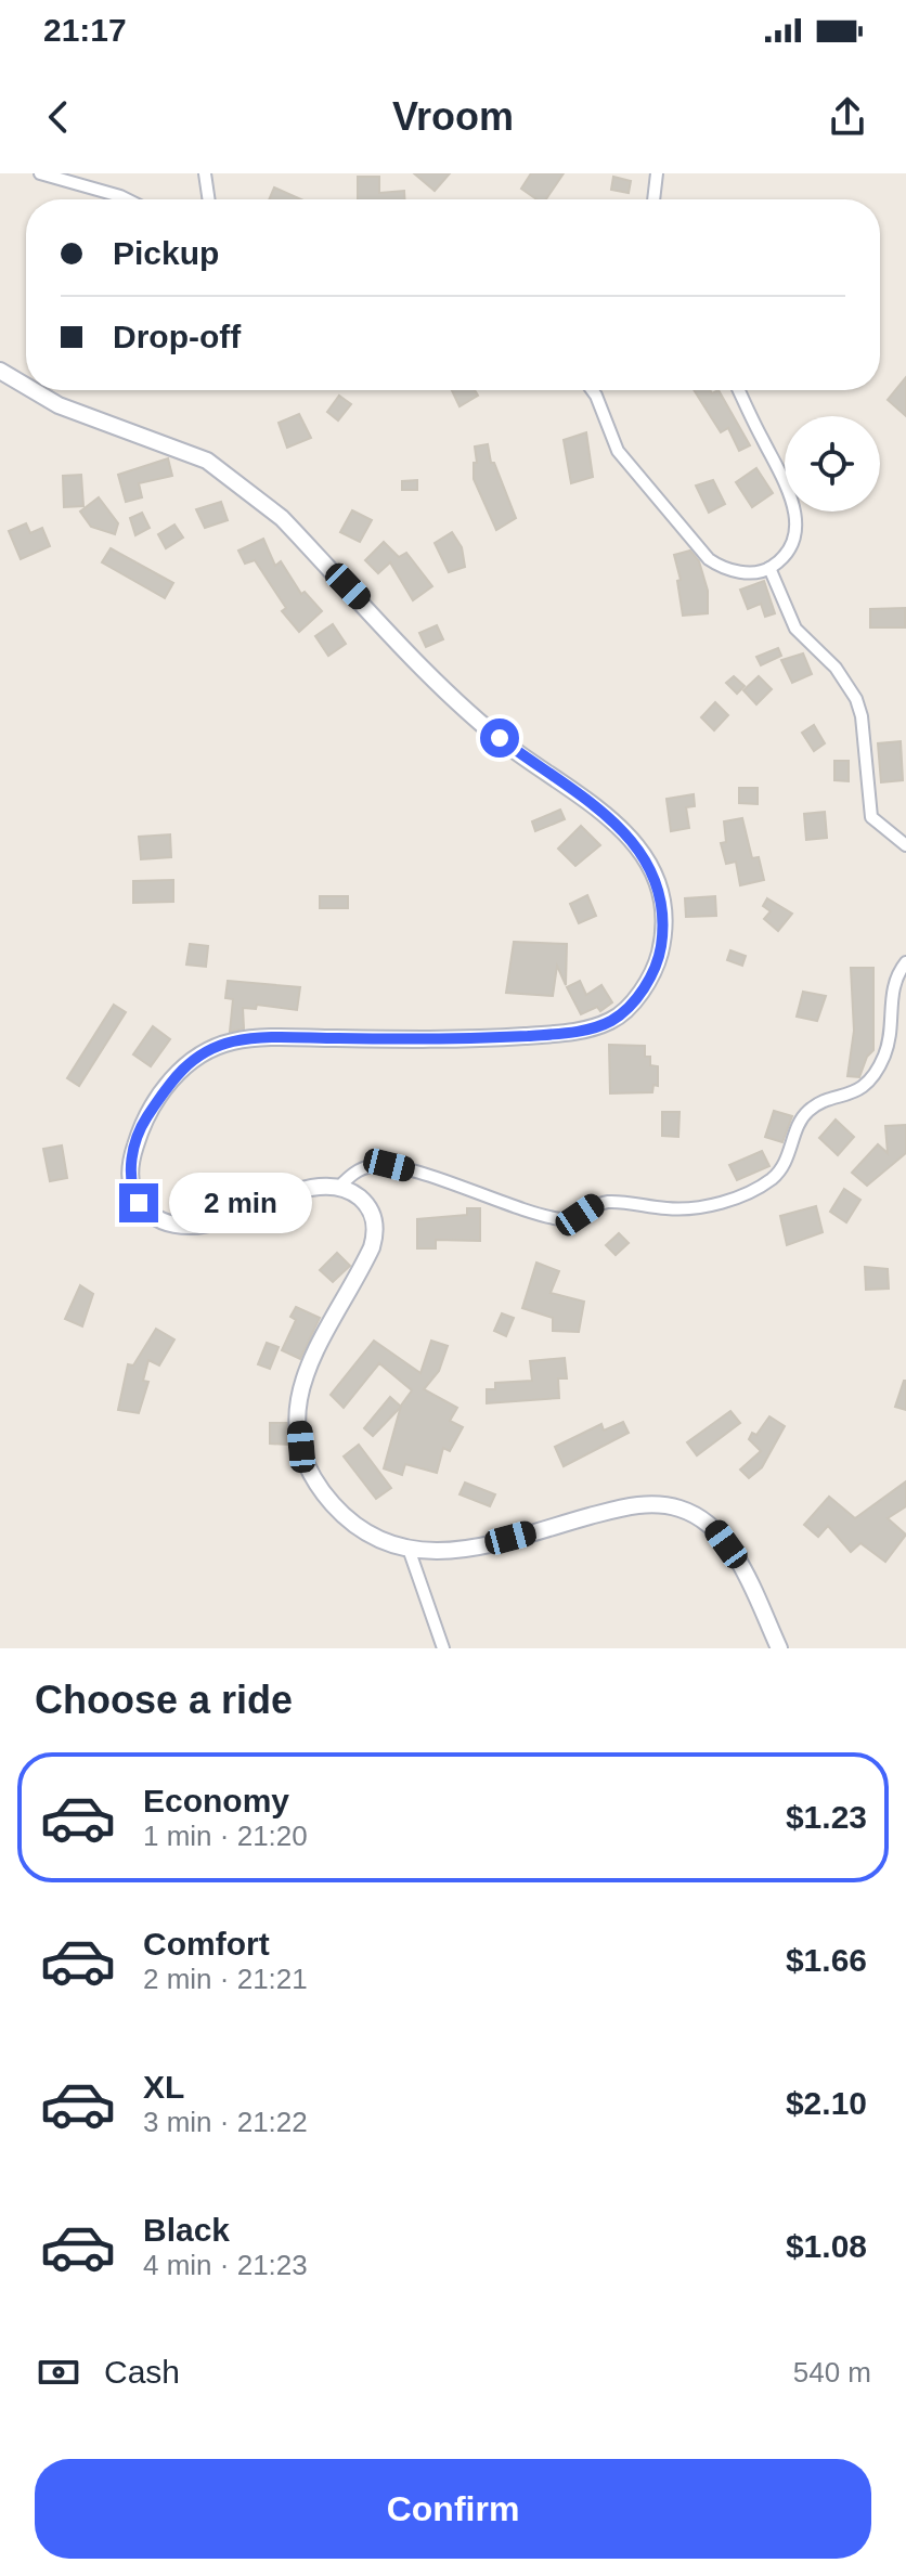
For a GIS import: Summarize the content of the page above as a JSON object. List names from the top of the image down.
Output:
{
  "page": {
    "status": "21:17",
    "header": "Vroom",
    "banner": ["Pickup", "Drop-off"],
    "bubble": "2 min",
    "heading": "Choose a ride",
    "list": [
      {
        "name": "Economy",
        "note": "1 min · 21:20",
        "value": "$1.23"
      },
      {
        "name": "Comfort",
        "note": "2 min · 21:21",
        "value": "$1.66"
      },
      {
        "name": "XL",
        "note": "3 min · 21:22",
        "value": "$2.10"
      },
      {
        "name": "Black",
        "note": "4 min · 21:23",
        "value": "$1.08"
      }
    ],
    "pay": ["Cash", "540 m"],
    "buttons": "Confirm"
  }
}
